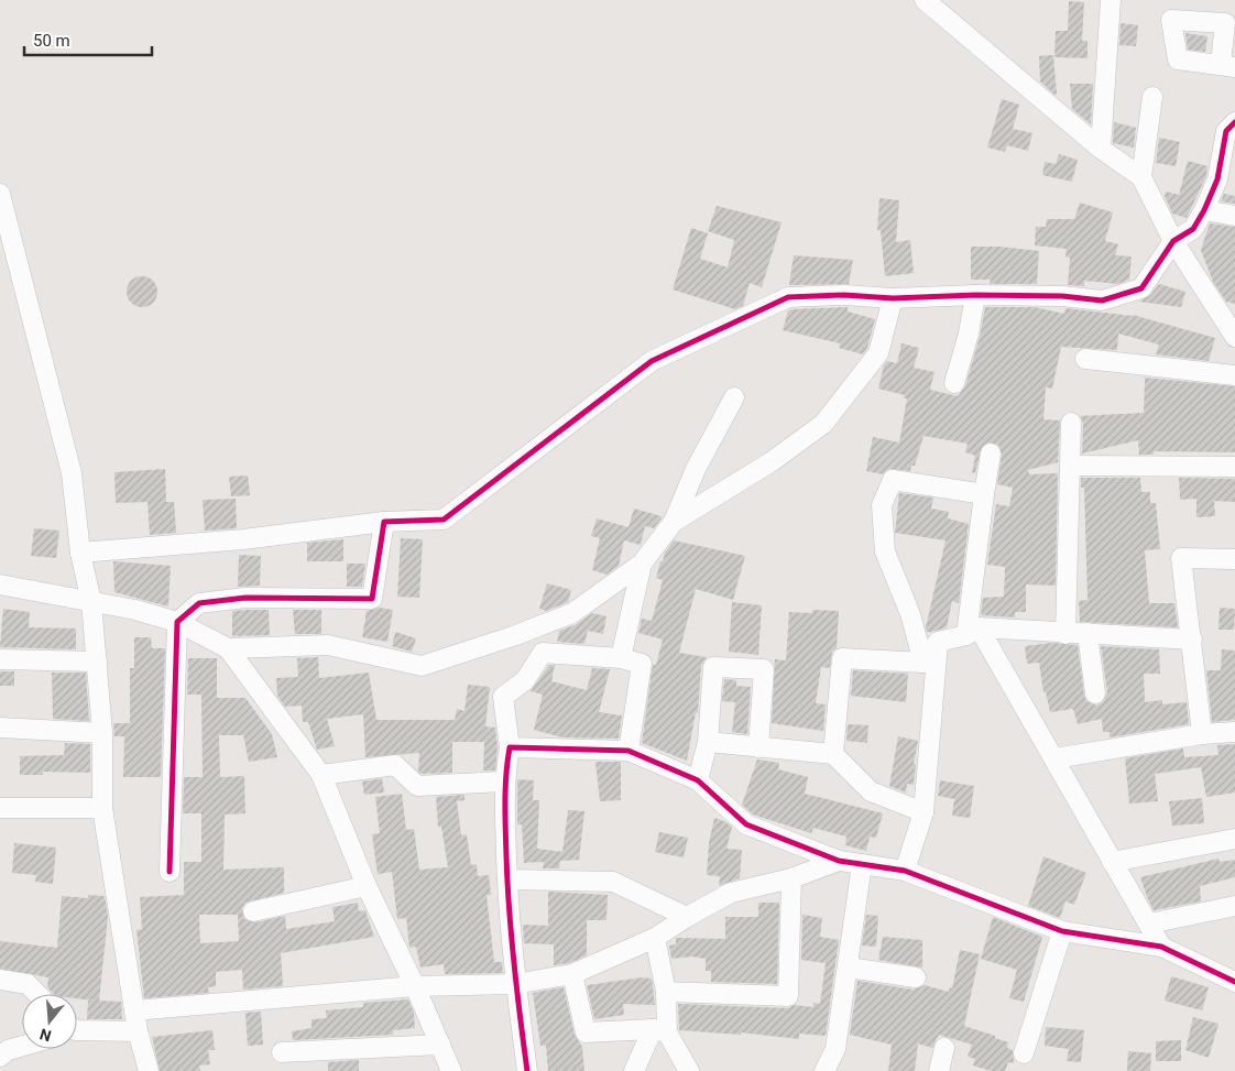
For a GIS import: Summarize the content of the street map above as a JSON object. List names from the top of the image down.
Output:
{
  "scale_bar": "50 m",
  "north": "bottom"
}
